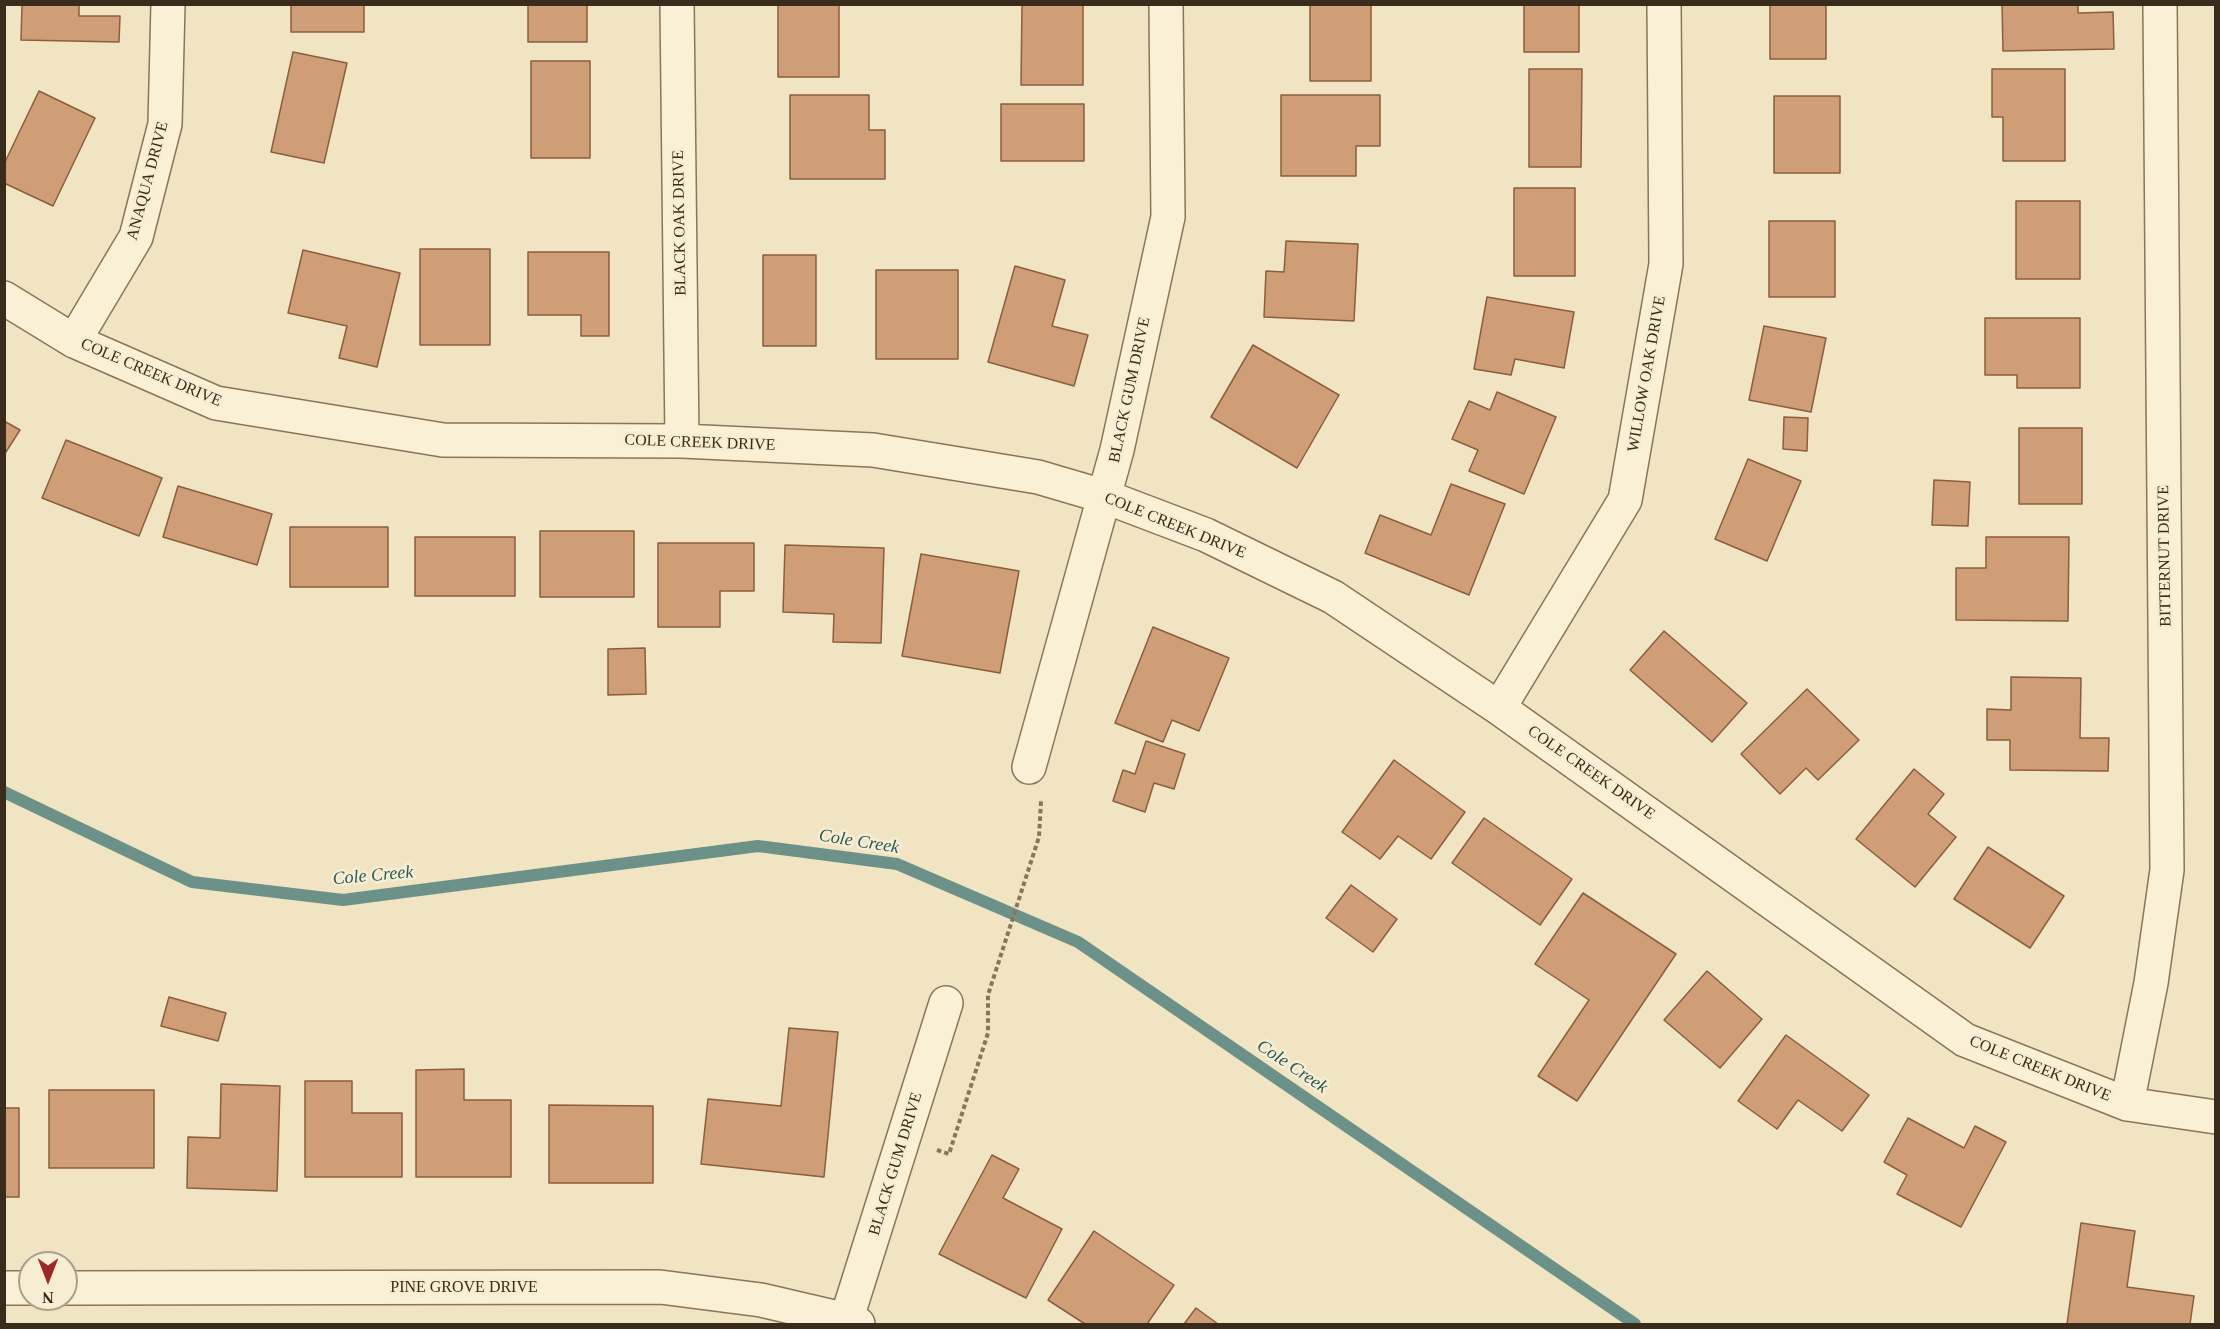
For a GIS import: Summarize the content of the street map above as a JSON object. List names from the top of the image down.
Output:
{
  "streets": {
    "street": [
      "ANAQUA DRIVE",
      "BLACK OAK DRIVE",
      "COLE CREEK DRIVE",
      "WILLOW OAK DRIVE",
      "BLACK GUM DRIVE",
      "BITTERNUT DRIVE",
      "PINE GROVE DRIVE"
    ]
  },
  "crossings": [
    ["ANAQUA DRIVE", "COLE CREEK DRIVE"],
    ["BLACK OAK DRIVE", "COLE CREEK DRIVE"],
    ["COLE CREEK DRIVE", "WILLOW OAK DRIVE"],
    ["COLE CREEK DRIVE", "BLACK GUM DRIVE"],
    ["COLE CREEK DRIVE", "BITTERNUT DRIVE"],
    ["BLACK GUM DRIVE", "PINE GROVE DRIVE"]
  ],
  "water": ["Cole Creek"],
  "north": "bottom"
}
